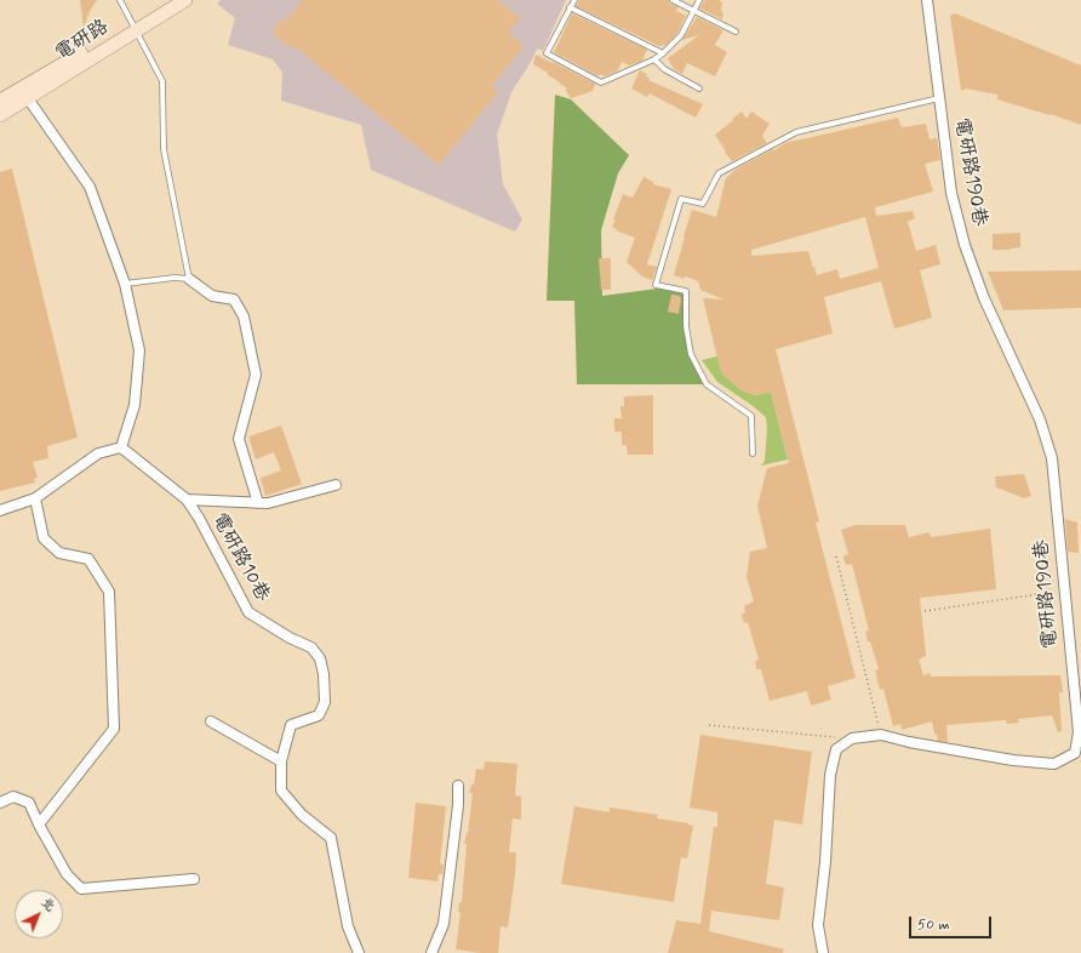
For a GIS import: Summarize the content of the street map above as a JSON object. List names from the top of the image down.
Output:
{
  "streets": {
    "street": ["電研路", "電研路190巷", "電研路10巷"]
  },
  "scale_bar": "50 m",
  "north": "top right"
}
